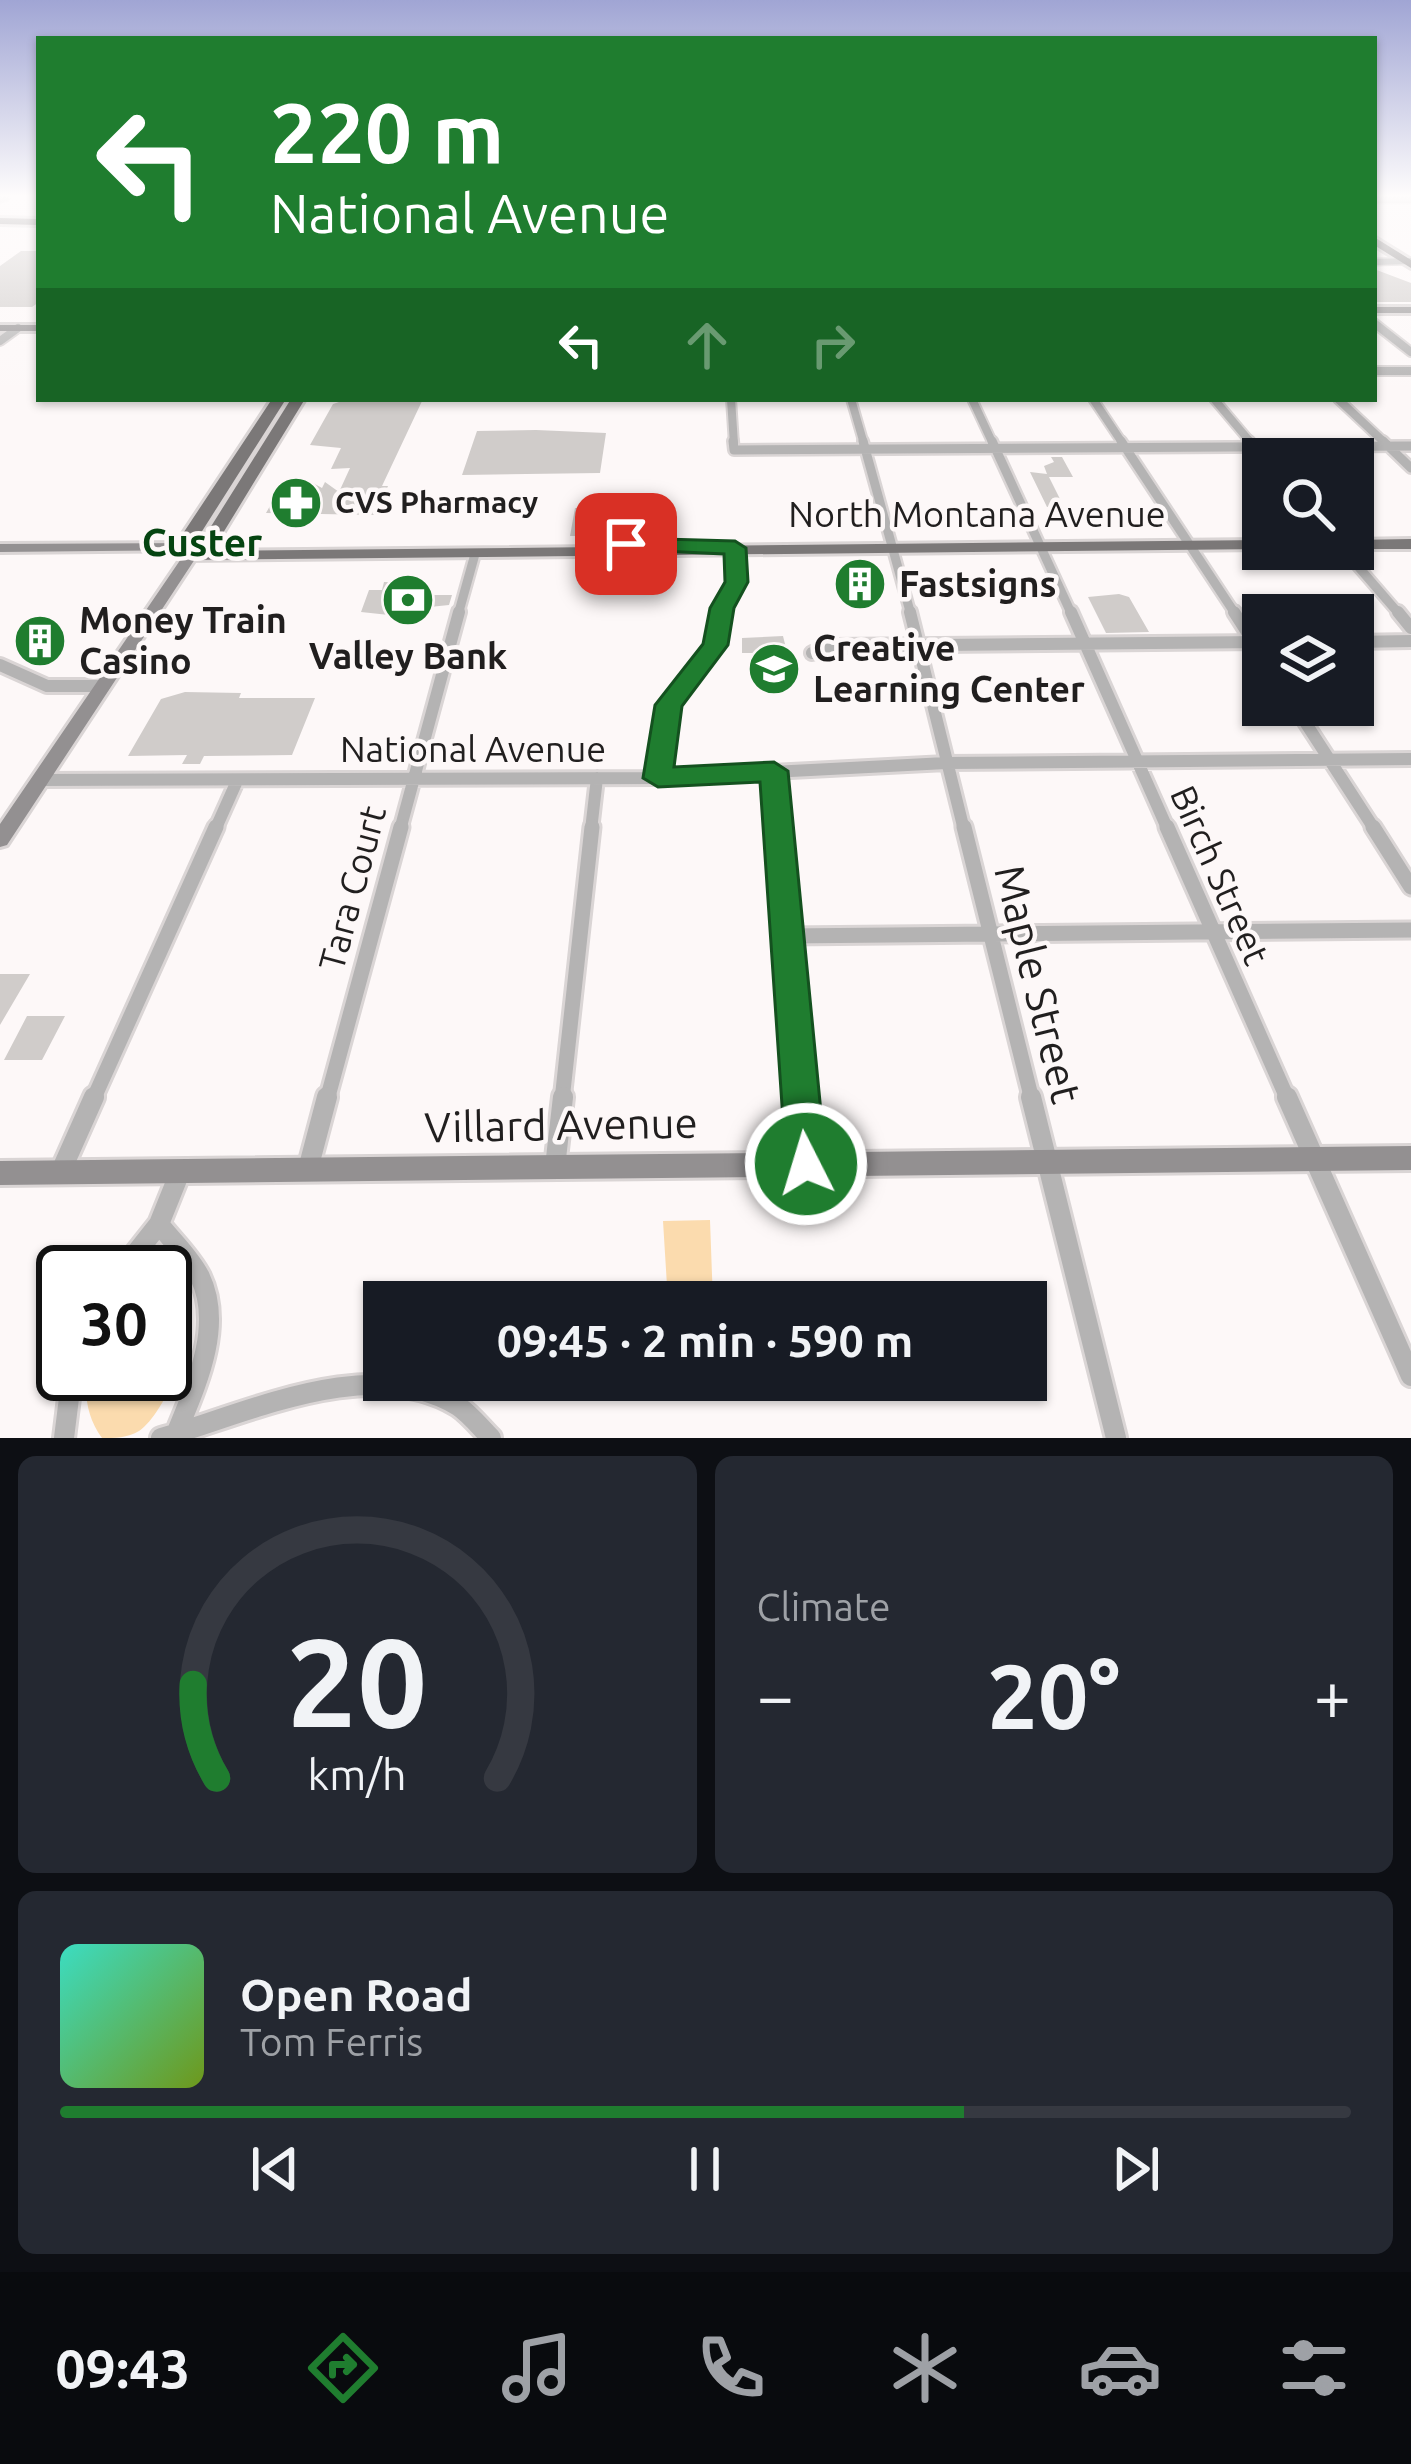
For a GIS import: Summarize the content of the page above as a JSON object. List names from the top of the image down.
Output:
{
  "streets": {
    "main road": ["North Montana Avenue"],
    "street": [
      "National Avenue",
      "Birch Street",
      "Tara Court",
      "Maple Street",
      "Villard Avenue"
    ]
  },
  "crossings": [
    ["North Montana Avenue", "Birch Street"],
    ["North Montana Avenue", "Tara Court"],
    ["North Montana Avenue", "Maple Street"],
    ["National Avenue", "Birch Street"],
    ["National Avenue", "Tara Court"],
    ["National Avenue", "Maple Street"],
    ["Birch Street", "Villard Avenue"],
    ["Tara Court", "Villard Avenue"],
    ["Maple Street", "Villard Avenue"]
  ],
  "districts": ["Custer"],
  "places": {
    "pharmacy": ["CVS Pharmacy"],
    "building": ["Fastsigns", "Money Train Casino"],
    "bank": ["Valley Bank"],
    "school or university": ["Creative Learning Center"]
  },
  "page": {
    "turn": ["220 m", "National Avenue"],
    "limit": "30",
    "trip": "09:45 · 2 min · 590 m",
    "tile": "Climate",
    "heat": ["−", "20°", "+"],
    "song": ["Open Road", "Tom Ferris"],
    "tabs": "09:43",
    "gauge": ["20", "km/h"]
  }
}
